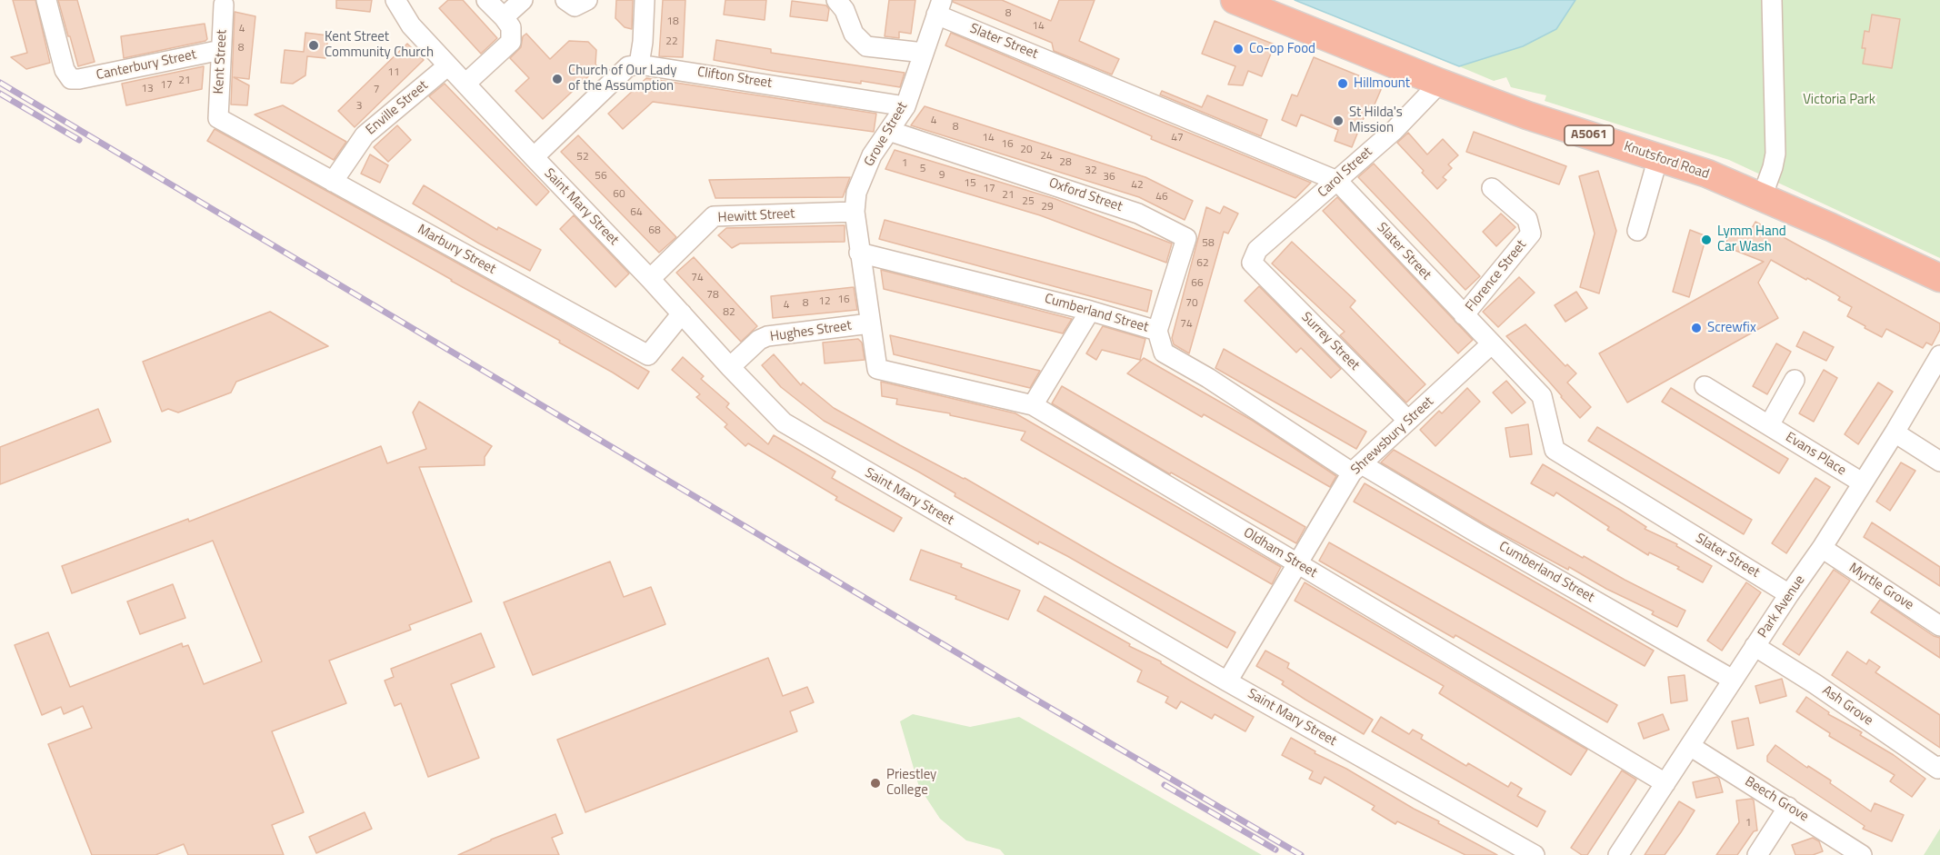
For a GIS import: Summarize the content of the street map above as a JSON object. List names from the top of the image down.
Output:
{
  "streets": {
    "highway": ["A5061", "Knutsford Road"],
    "street": [
      "Slater Street",
      "Kent Street",
      "Canterbury Street",
      "Clifton Street",
      "Enville Street",
      "Grove Street",
      "Carol Street",
      "Oxford Street",
      "Saint Mary Street",
      "Hewitt Street",
      "Marbury Street",
      "Florence Street",
      "Cumberland Street",
      "Hughes Street",
      "Surrey Street",
      "Shrewsbury Street",
      "Evans Place",
      "Oldham Street",
      "Myrtle Grove",
      "Park Avenue",
      "Ash Grove",
      "Beech Grove"
    ]
  },
  "crossings": [
    ["Slater Street", "Grove Street"],
    ["Slater Street", "Carol Street"],
    ["Slater Street", "Florence Street"],
    ["Slater Street", "Shrewsbury Street"],
    ["Slater Street", "Park Avenue"],
    ["Kent Street", "Canterbury Street"],
    ["Kent Street", "Marbury Street"],
    ["Clifton Street", "Grove Street"],
    ["Enville Street", "Saint Mary Street"],
    ["Enville Street", "Marbury Street"],
    ["Grove Street", "Oxford Street"],
    ["Grove Street", "Hewitt Street"],
    ["Grove Street", "Cumberland Street"],
    ["Grove Street", "Hughes Street"],
    ["Grove Street", "Oldham Street"],
    ["Knutsford Road", "Carol Street"],
    ["Carol Street", "Surrey Street"],
    ["Oxford Street", "Cumberland Street"],
    ["Saint Mary Street", "Hewitt Street"],
    ["Saint Mary Street", "Marbury Street"],
    ["Saint Mary Street", "Hughes Street"],
    ["Saint Mary Street", "Shrewsbury Street"],
    ["Cumberland Street", "Shrewsbury Street"],
    ["Cumberland Street", "Park Avenue"],
    ["Surrey Street", "Shrewsbury Street"],
    ["Shrewsbury Street", "Oldham Street"],
    ["Evans Place", "Park Avenue"],
    ["Oldham Street", "Park Avenue"],
    ["Myrtle Grove", "Park Avenue"],
    ["Park Avenue", "Ash Grove"],
    ["Park Avenue", "Beech Grove"]
  ],
  "parks": ["Victoria Park"],
  "places": [
    "Kent Street Community Church",
    "Co-op Food",
    "Church of Our Lady of the Assumption",
    "Hillmount",
    "St Hilda's Mission",
    "Lymm Hand Car Wash",
    "Screwfix",
    "Priestley College"
  ],
  "house_numbers": [
    "8",
    "18",
    "14",
    "4",
    "22",
    "8",
    "11",
    "21",
    "17",
    "13",
    "7",
    "3",
    "4",
    "8",
    "14",
    "47",
    "16",
    "20",
    "24",
    "52",
    "28",
    "1",
    "5",
    "32",
    "9",
    "56",
    "36",
    "15",
    "42",
    "17",
    "60",
    "21",
    "46",
    "25",
    "29",
    "64",
    "68",
    "58",
    "62",
    "74",
    "66",
    "78",
    "16",
    "12",
    "8",
    "70",
    "4",
    "82",
    "74",
    "1"
  ]
}
